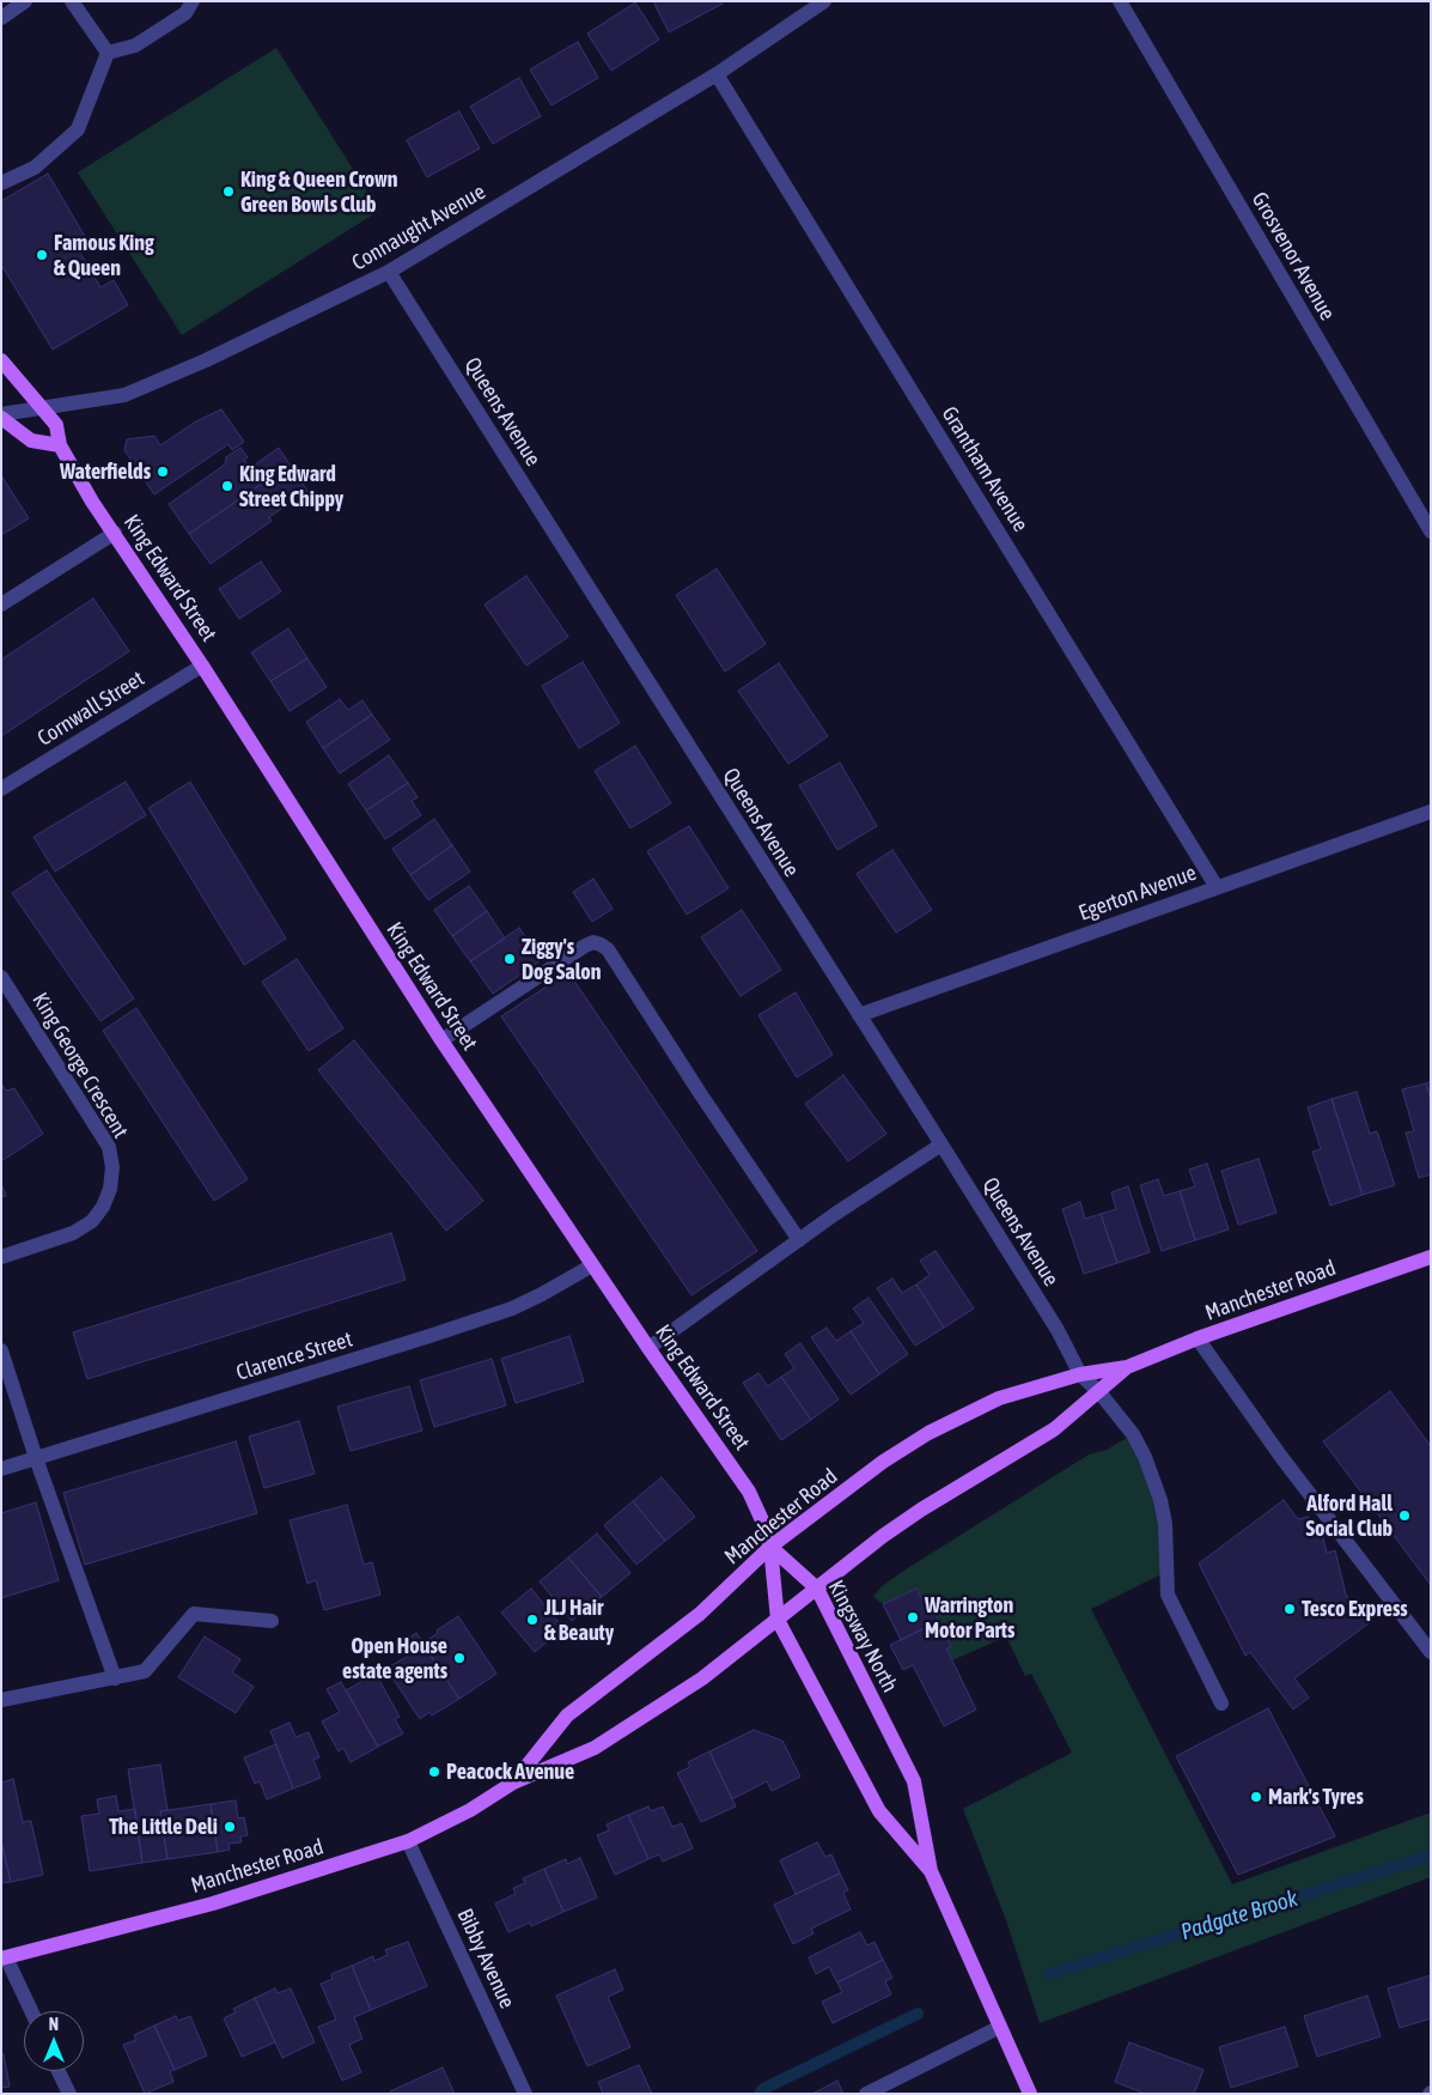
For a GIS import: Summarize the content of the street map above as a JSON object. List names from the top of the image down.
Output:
{
  "streets": {
    "main road": ["King Edward Street", "Manchester Road", "Kingsway North"],
    "street": [
      "Connaught Avenue",
      "Grosvenor Avenue",
      "Queens Avenue",
      "Grantham Avenue",
      "Cornwall Street",
      "Egerton Avenue",
      "King George Crescent",
      "Clarence Street",
      "Bibby Avenue"
    ]
  },
  "crossings": [
    ["Connaught Avenue", "Queens Avenue"],
    ["Connaught Avenue", "Grantham Avenue"],
    ["Connaught Avenue", "King Edward Street"],
    ["Queens Avenue", "Egerton Avenue"],
    ["Queens Avenue", "Manchester Road"],
    ["Grantham Avenue", "Egerton Avenue"],
    ["King Edward Street", "Cornwall Street"],
    ["King Edward Street", "Manchester Road"],
    ["King Edward Street", "Clarence Street"],
    ["King Edward Street", "Kingsway North"],
    ["Manchester Road", "Kingsway North"],
    ["Manchester Road", "Bibby Avenue"]
  ],
  "water": ["Padgate Brook"],
  "places": [
    "King & Queen Crown Green Bowls Club",
    "Famous King & Queen",
    "Waterfields",
    "King Edward Street Chippy",
    "Ziggy's Dog Salon",
    "Alford Hall Social Club",
    "Tesco Express",
    "Warrington Motor Parts",
    "JLJ Hair & Beauty",
    "Open House estate agents",
    "Peacock Avenue",
    "Mark's Tyres",
    "The Little Deli"
  ],
  "north": "top"
}
